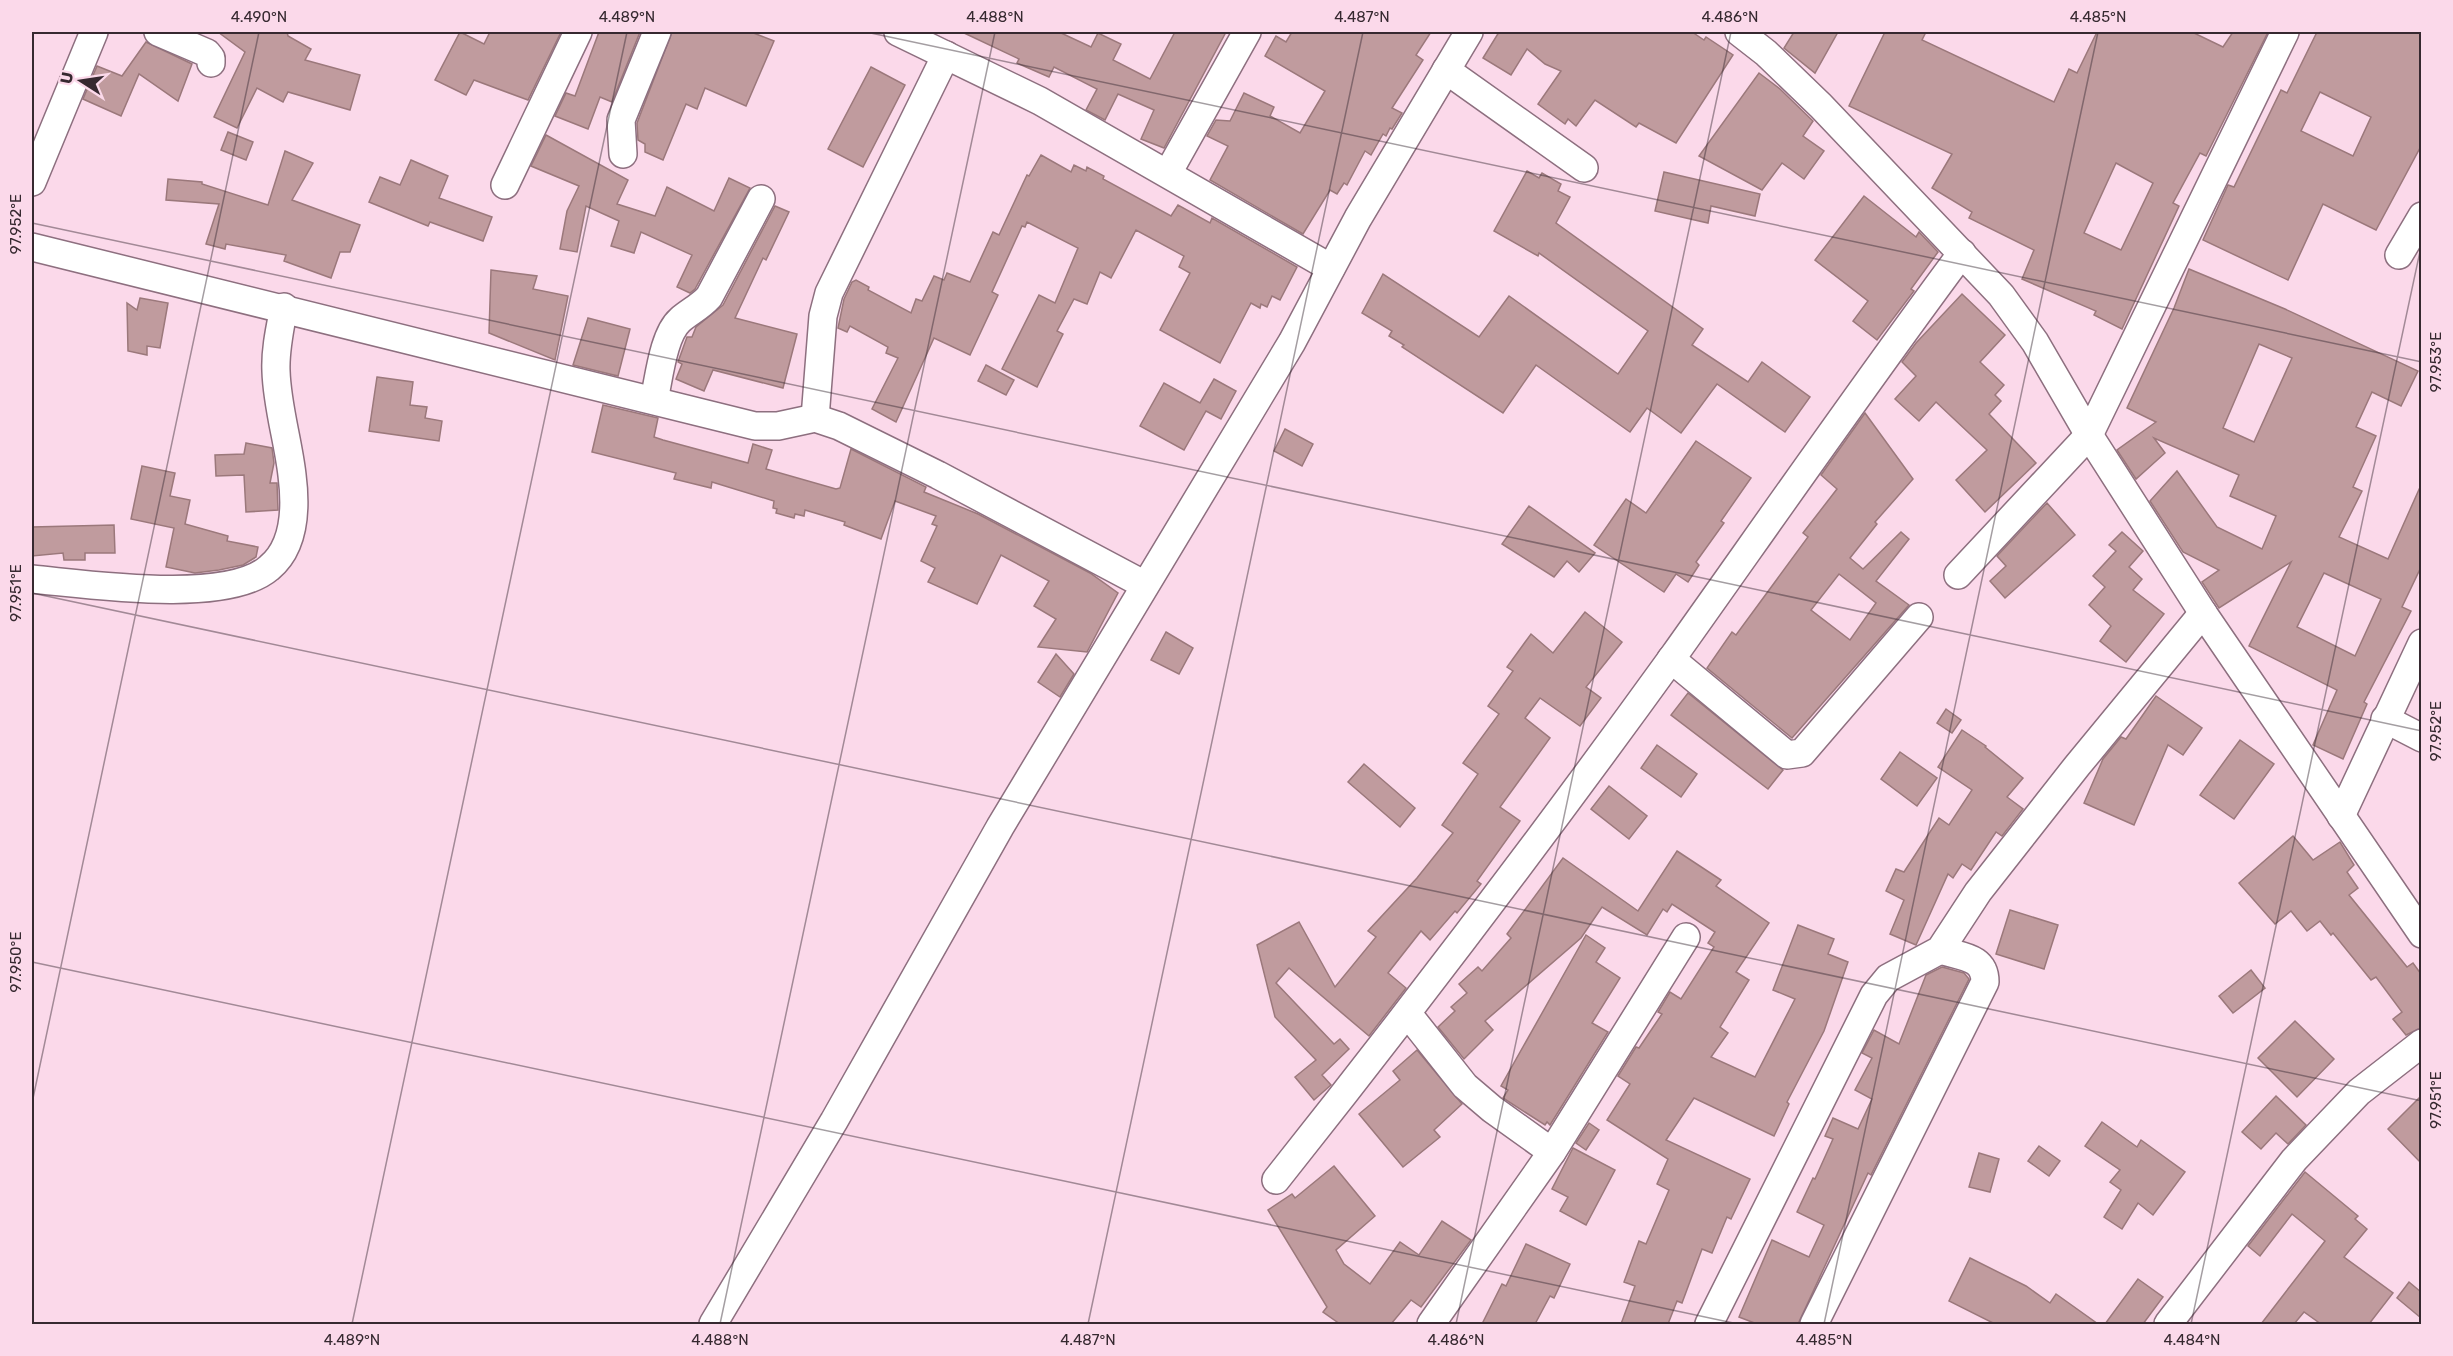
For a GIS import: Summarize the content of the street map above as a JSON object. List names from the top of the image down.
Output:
{
  "north": "left",
  "coordinates": [
    "4.490°N",
    "4.489°N",
    "4.488°N",
    "4.487°N",
    "4.486°N",
    "4.485°N",
    "97.952°E",
    "97.953°E",
    "97.951°E",
    "97.950°E",
    "4.484°N"
  ]
}
